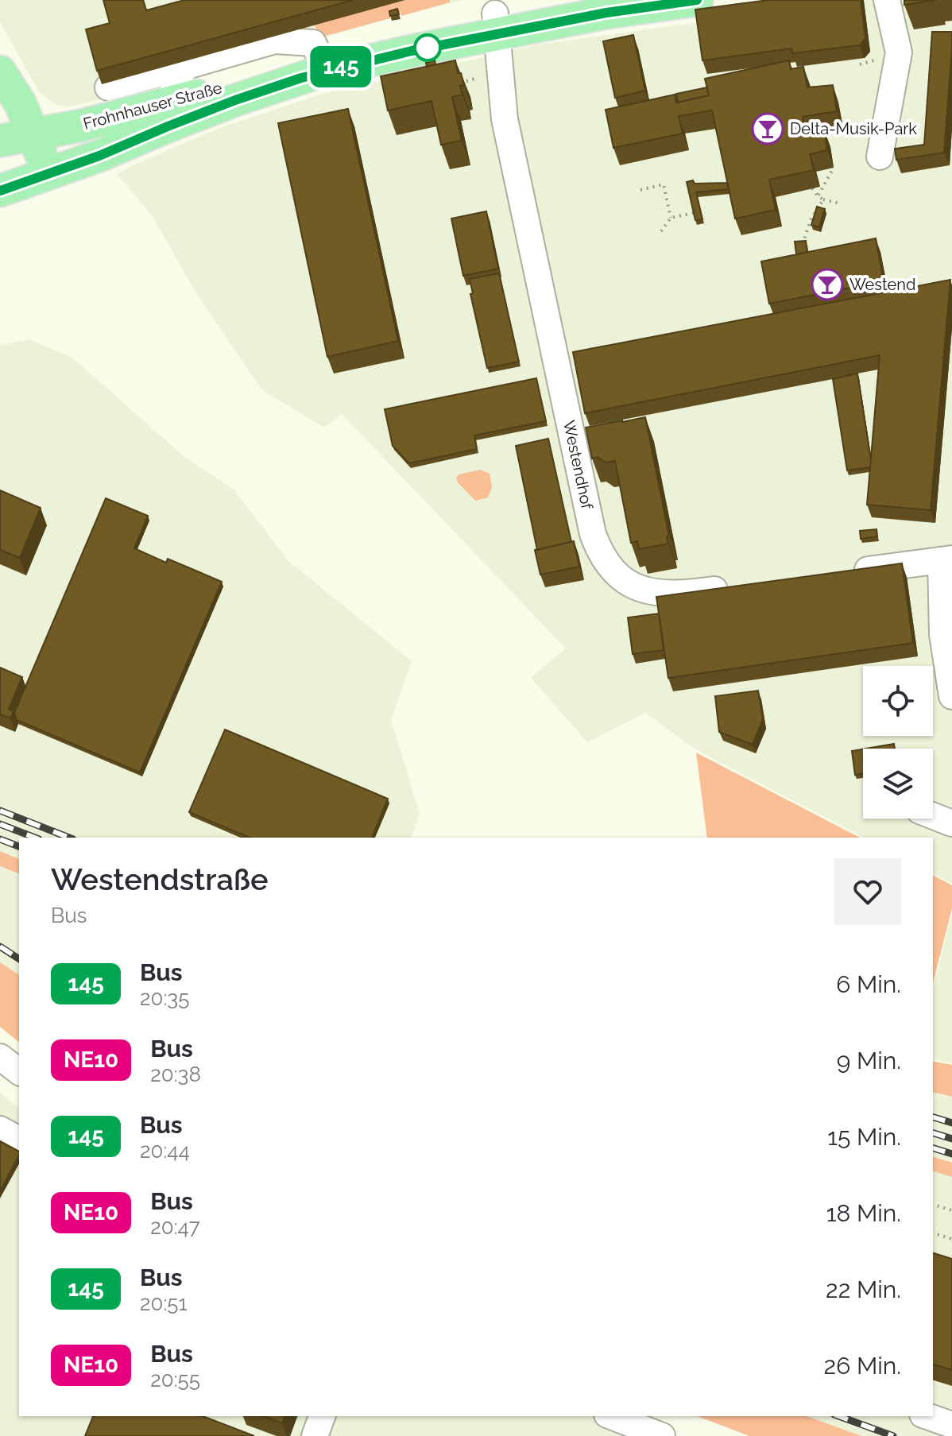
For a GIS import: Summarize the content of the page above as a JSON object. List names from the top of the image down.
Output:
{
  "streets": {
    "main road": ["Frohnhauser Straße"],
    "street": ["Westendhof"]
  },
  "crossings": [
    ["Frohnhauser Straße", "Westendhof"]
  ],
  "places": {
    "bar": ["Delta-Musik-Park", "Westend"]
  },
  "lines": ["bus line 145"],
  "page": {
    "on_map": "145",
    "heading": ["Westendstraße", "Bus"],
    "list": [
      {
        "mark": "145",
        "name": "Bus",
        "note": "20:35",
        "value": "6 Min."
      },
      {
        "mark": "NE10",
        "name": "Bus",
        "note": "20:38",
        "value": "9 Min."
      },
      {
        "mark": "145",
        "name": "Bus",
        "note": "20:44",
        "value": "15 Min."
      },
      {
        "mark": "NE10",
        "name": "Bus",
        "note": "20:47",
        "value": "18 Min."
      },
      {
        "mark": "145",
        "name": "Bus",
        "note": "20:51",
        "value": "22 Min."
      },
      {
        "mark": "NE10",
        "name": "Bus",
        "note": "20:55",
        "value": "26 Min."
      }
    ]
  }
}
